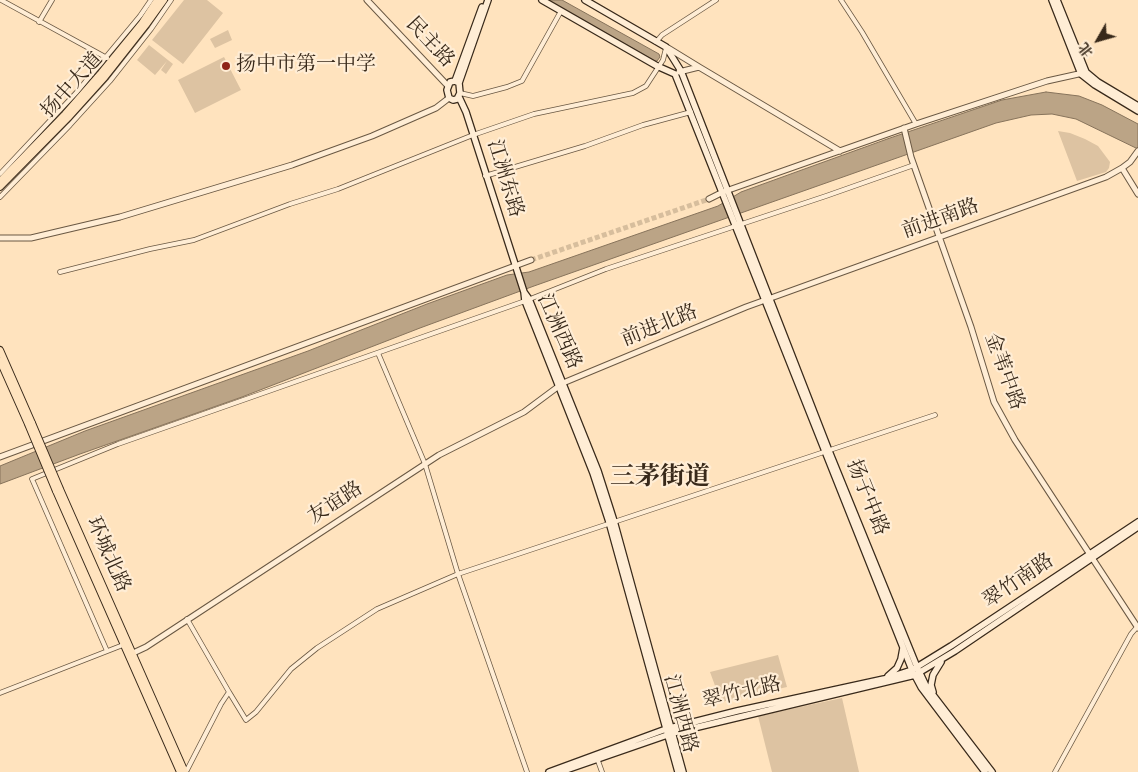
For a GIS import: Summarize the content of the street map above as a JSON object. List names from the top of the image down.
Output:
{
  "streets": {
    "main road": [
      "扬中大道",
      "江洲东路",
      "江洲西路",
      "扬子中路",
      "环城北路",
      "翠竹南路",
      "翠竹北路"
    ],
    "street": [
      "民主路",
      "前进南路",
      "前进北路",
      "金苇中路",
      "友谊路"
    ]
  },
  "crossings": [
    ["民主路", "江洲东路"],
    ["江洲东路", "江洲西路"],
    ["前进南路", "前进北路"],
    ["前进南路", "金苇中路"],
    ["前进南路", "扬子中路"],
    ["前进北路", "江洲西路"],
    ["前进北路", "扬子中路"],
    ["前进北路", "友谊路"],
    ["江洲西路", "友谊路"],
    ["江洲西路", "翠竹北路"],
    ["金苇中路", "翠竹南路"],
    ["扬子中路", "翠竹南路"],
    ["扬子中路", "翠竹北路"],
    ["友谊路", "环城北路"],
    ["翠竹南路", "翠竹北路"]
  ],
  "districts": ["三茅街道"],
  "places": ["扬中市第一中学"],
  "north": "bottom left"
}
